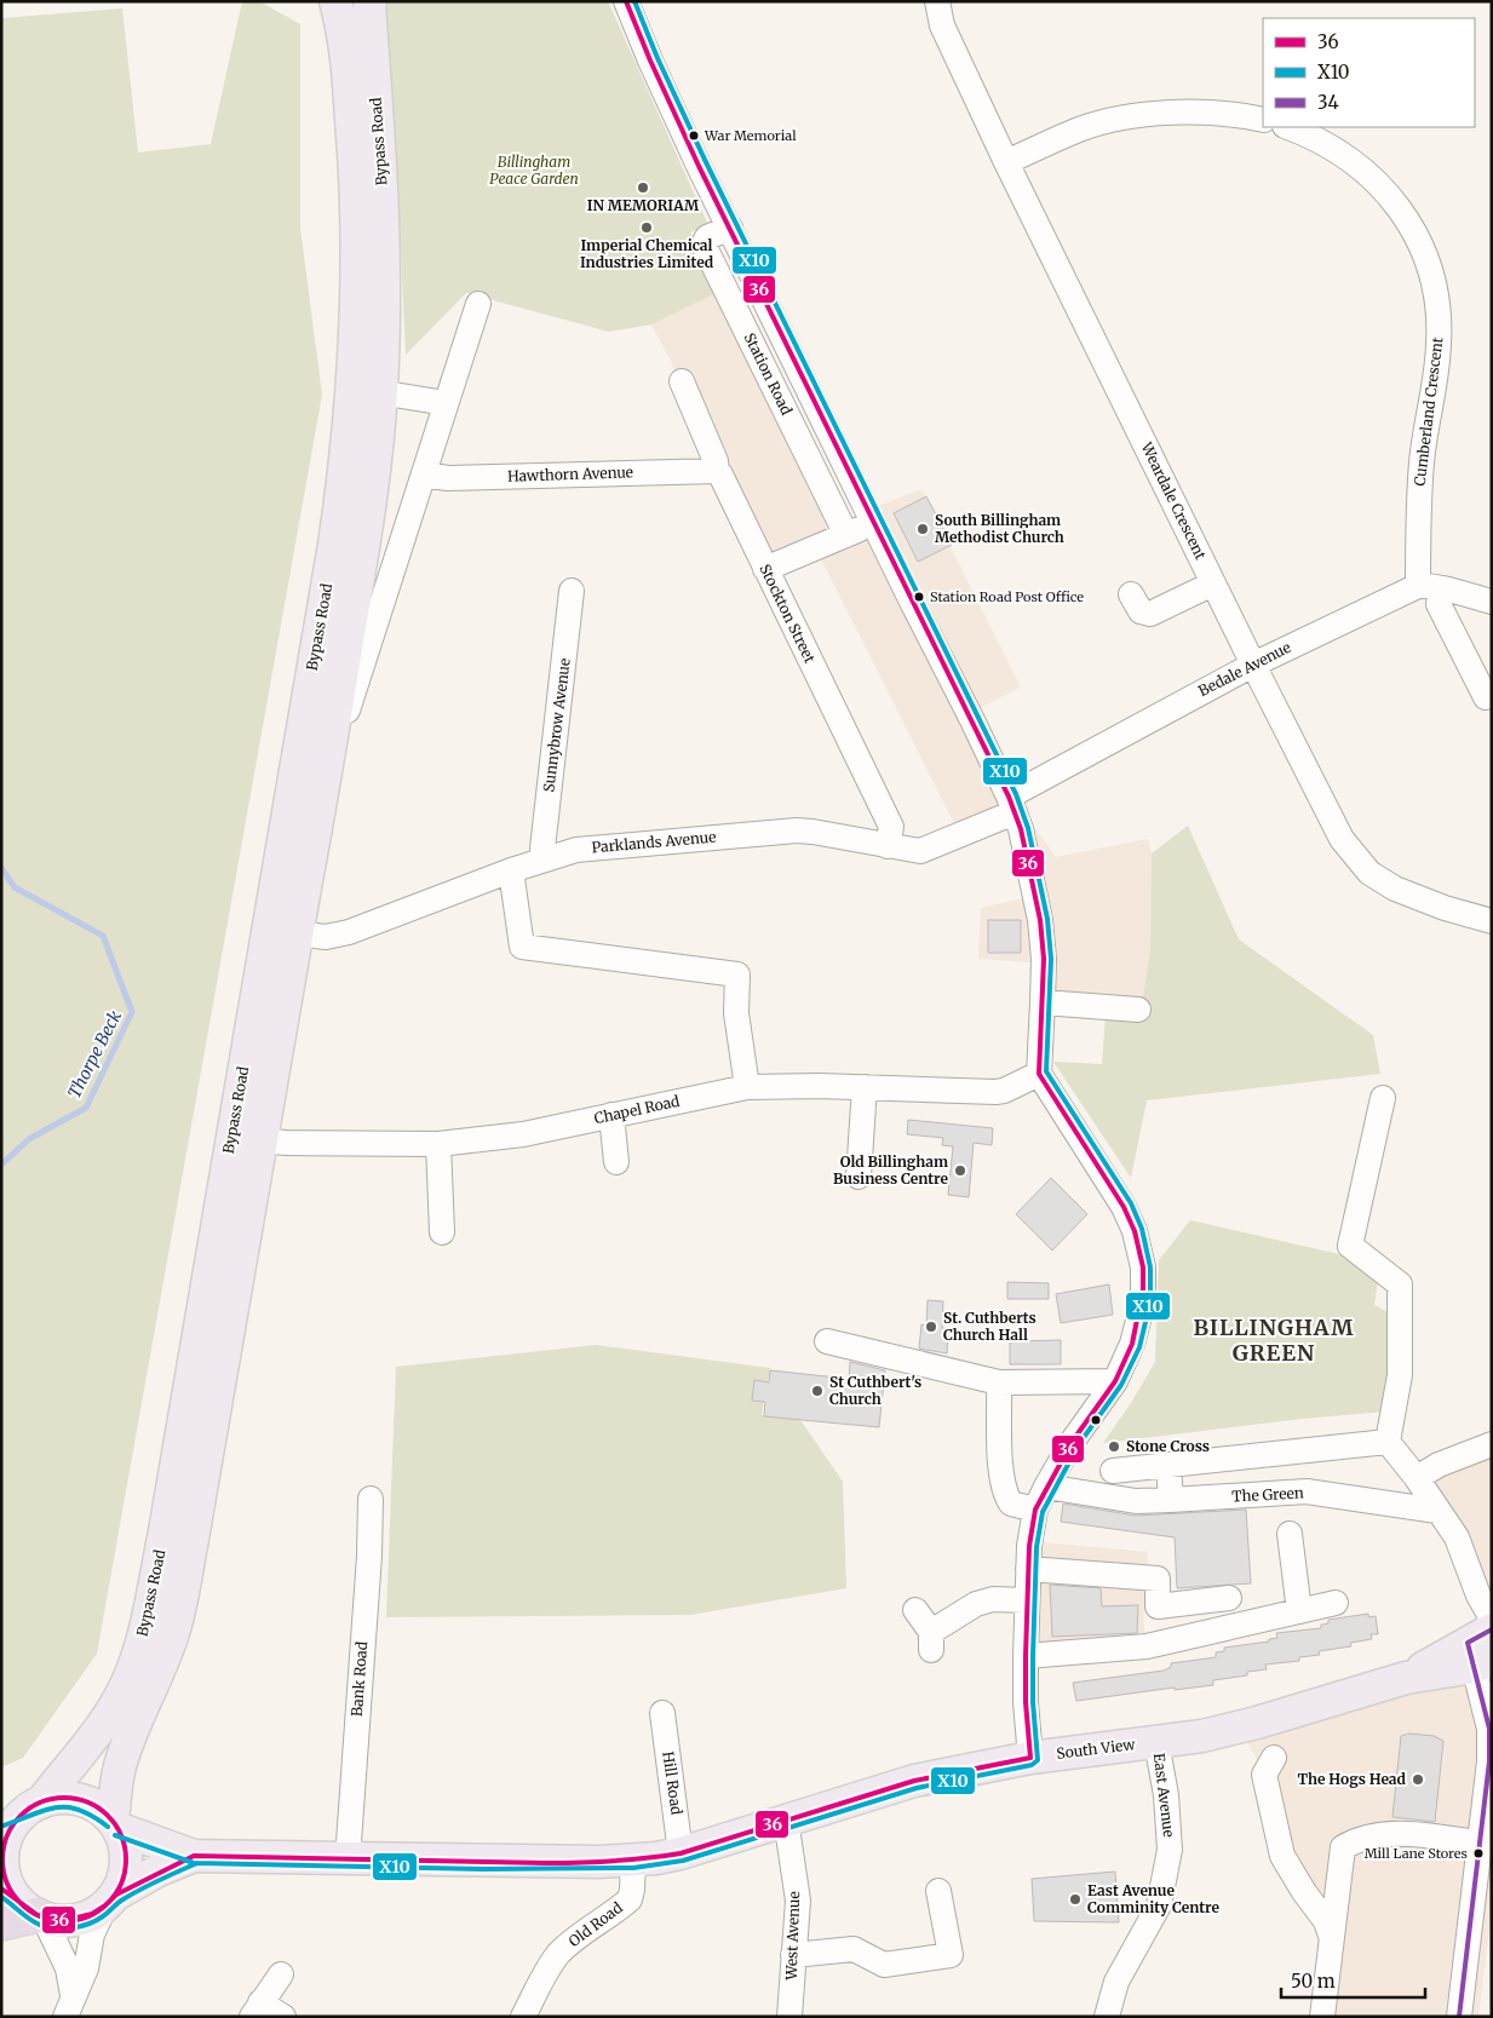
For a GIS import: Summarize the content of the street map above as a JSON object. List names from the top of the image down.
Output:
{
  "streets": {
    "main road": ["Bypass Road", "South View"],
    "street": [
      "Station Road",
      "Cumberland Crescent",
      "Hawthorn Avenue",
      "Weardale Crescent",
      "Stockton Street",
      "Bedale Avenue",
      "Sunnybrow Avenue",
      "Parklands Avenue",
      "Chapel Road",
      "The Green",
      "Bank Road",
      "Hill Road",
      "East Avenue",
      "Old Road",
      "West Avenue"
    ]
  },
  "crossings": [
    ["Bypass Road", "Hawthorn Avenue"],
    ["Bypass Road", "Parklands Avenue"],
    ["Bypass Road", "Chapel Road"],
    ["Station Road", "Bedale Avenue"],
    ["Station Road", "Parklands Avenue"],
    ["Station Road", "Chapel Road"],
    ["Cumberland Crescent", "Bedale Avenue"],
    ["Hawthorn Avenue", "Stockton Street"],
    ["Weardale Crescent", "Bedale Avenue"],
    ["Stockton Street", "Parklands Avenue"],
    ["Bedale Avenue", "Parklands Avenue"],
    ["Sunnybrow Avenue", "Parklands Avenue"],
    ["Bank Road", "South View"],
    ["South View", "Hill Road"],
    ["South View", "East Avenue"],
    ["South View", "Old Road"],
    ["South View", "West Avenue"]
  ],
  "districts": ["BILLINGHAM GREEN"],
  "water": ["Thorpe Beck"],
  "parks": ["Billingham Peace Garden"],
  "places": [
    "War Memorial",
    "IN MEMORIAM",
    "Imperial Chemical Industries Limited",
    "South Billingham Methodist Church",
    "Station Road Post Office",
    "Old Billingham Business Centre",
    "St. Cuthberts Church Hall",
    "St Cuthbert's Church",
    "Stone Cross",
    "The Hogs Head",
    "Mill Lane Stores",
    "East Avenue Comminity Centre"
  ],
  "lines": ["transit line 36", "transit line X10", "transit line 34"],
  "legend": ["36", "X10", "34"],
  "scale_bar": "50 m"
}
